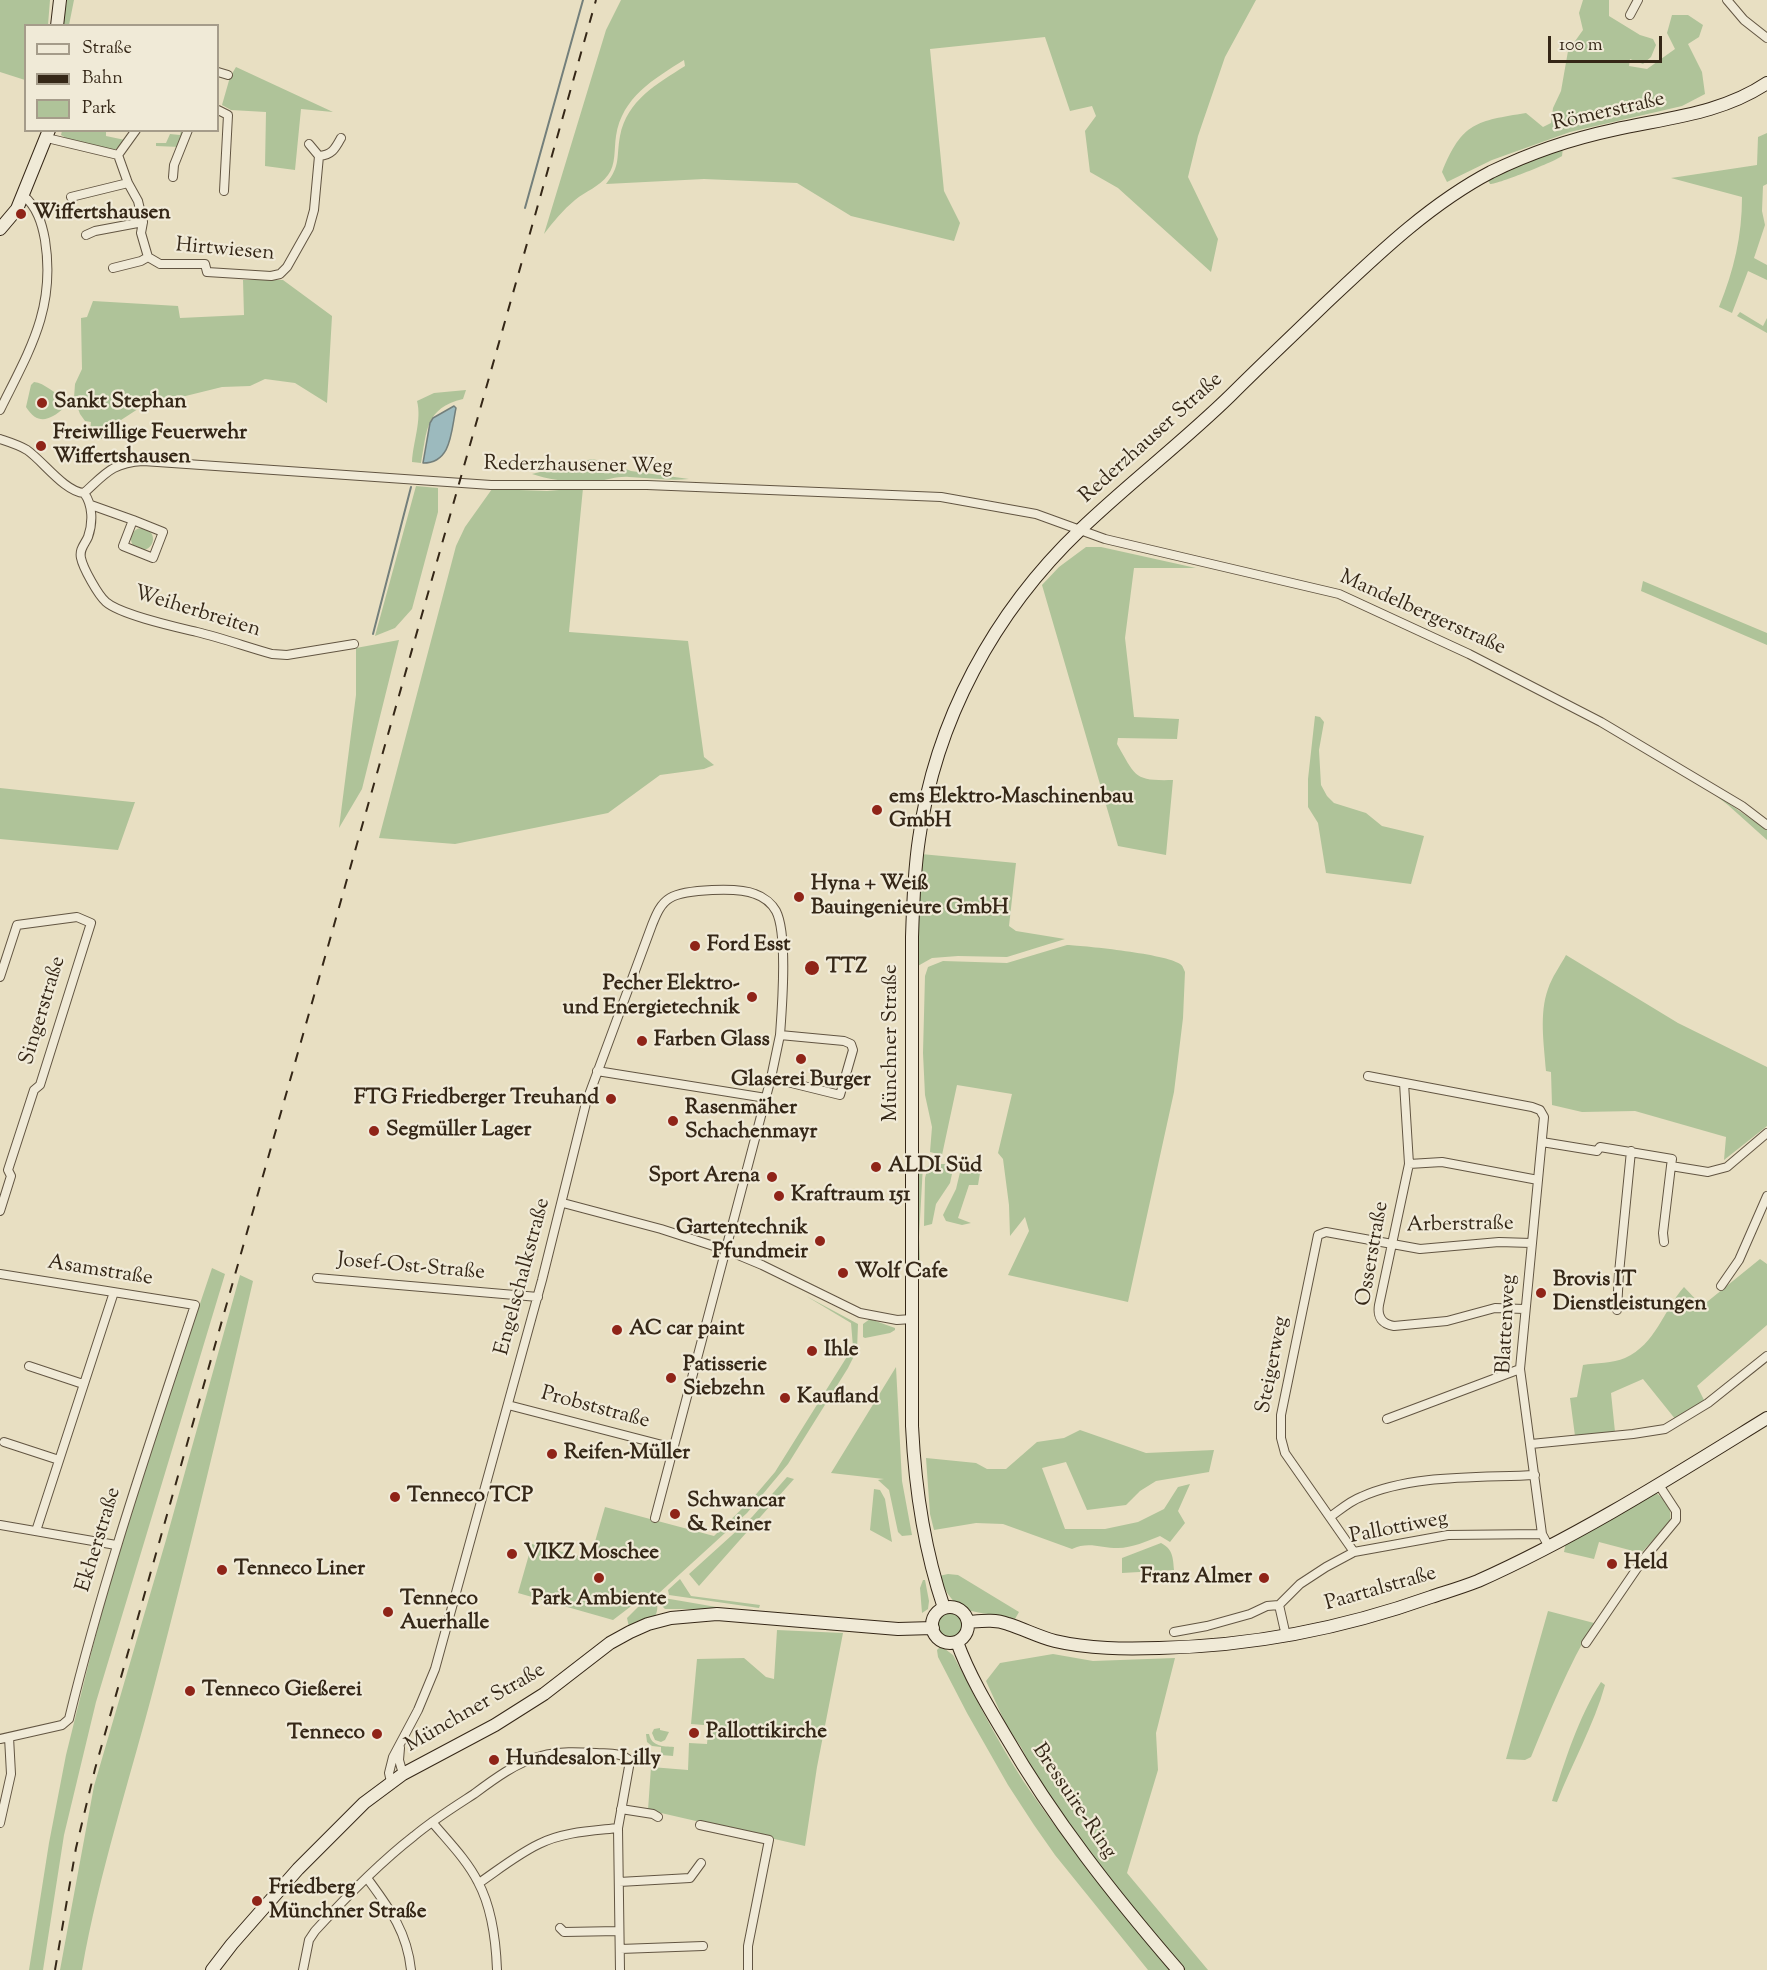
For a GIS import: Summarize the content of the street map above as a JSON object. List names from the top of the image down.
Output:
{
  "streets": {
    "main road": [
      "Römerstraße",
      "Rederzhauser Straße",
      "Münchner Straße",
      "Paartalstraße",
      "Bressuire-Ring"
    ],
    "street": [
      "Hirtwiesen",
      "Rederzhausener Weg",
      "Weiherbreiten",
      "Mandelbergerstraße",
      "Singerstraße",
      "Arberstraße",
      "Osserstraße",
      "Josef-Ost-Straße",
      "Asamstraße",
      "Engelschalkstraße",
      "Blattenweg",
      "Steigerweg",
      "Probststraße",
      "Pallottiweg",
      "Ekherstraße"
    ]
  },
  "crossings": [
    ["Römerstraße", "Rederzhauser Straße"],
    ["Rederzhauser Straße", "Rederzhausener Weg"],
    ["Rederzhauser Straße", "Mandelbergerstraße"],
    ["Rederzhauser Straße", "Münchner Straße"],
    ["Rederzhausener Weg", "Mandelbergerstraße"],
    ["Münchner Straße", "Engelschalkstraße"],
    ["Münchner Straße", "Paartalstraße"],
    ["Münchner Straße", "Bressuire-Ring"],
    ["Arberstraße", "Osserstraße"],
    ["Arberstraße", "Blattenweg"],
    ["Arberstraße", "Steigerweg"],
    ["Osserstraße", "Blattenweg"],
    ["Josef-Ost-Straße", "Engelschalkstraße"],
    ["Asamstraße", "Ekherstraße"],
    ["Engelschalkstraße", "Probststraße"],
    ["Blattenweg", "Pallottiweg"],
    ["Blattenweg", "Paartalstraße"],
    ["Steigerweg", "Pallottiweg"],
    ["Paartalstraße", "Bressuire-Ring"]
  ],
  "places": [
    "Wiffertshausen",
    "Sankt Stephan",
    "Freiwillige Feuerwehr Wiffertshausen",
    "ems Elektro-Maschinenbau GmbH",
    "Hyna + Weiß Bauingenieure GmbH",
    "Ford Esst",
    "TTZ",
    "Pecher Elektro- und Energietechnik",
    "Farben Glass",
    "Glaserei Burger",
    "FTG Friedberger Treuhand",
    "Rasenmäher Schachenmayr",
    "Segmüller Lager",
    "ALDI Süd",
    "Sport Arena",
    "Kraftraum 151",
    "Gartentechnik Pfundmeir",
    "Wolf Cafe",
    "Brovis IT Dienstleistungen",
    "AC car paint",
    "Ihle",
    "Patisserie Siebzehn",
    "Kaufland",
    "Reifen-Müller",
    "Tenneco TCP",
    "Schwancar & Reiner",
    "VIKZ Moschee",
    "Held",
    "Tenneco Liner",
    "Park Ambiente",
    "Franz Almer",
    "Tenneco Auerhalle",
    "Tenneco Gießerei",
    "Pallottikirche",
    "Tenneco",
    "Hundesalon Lilly",
    "Friedberg Münchner Straße"
  ],
  "legend": ["Straße", "Bahn", "Park"],
  "scale_bar": "100 m"
}
